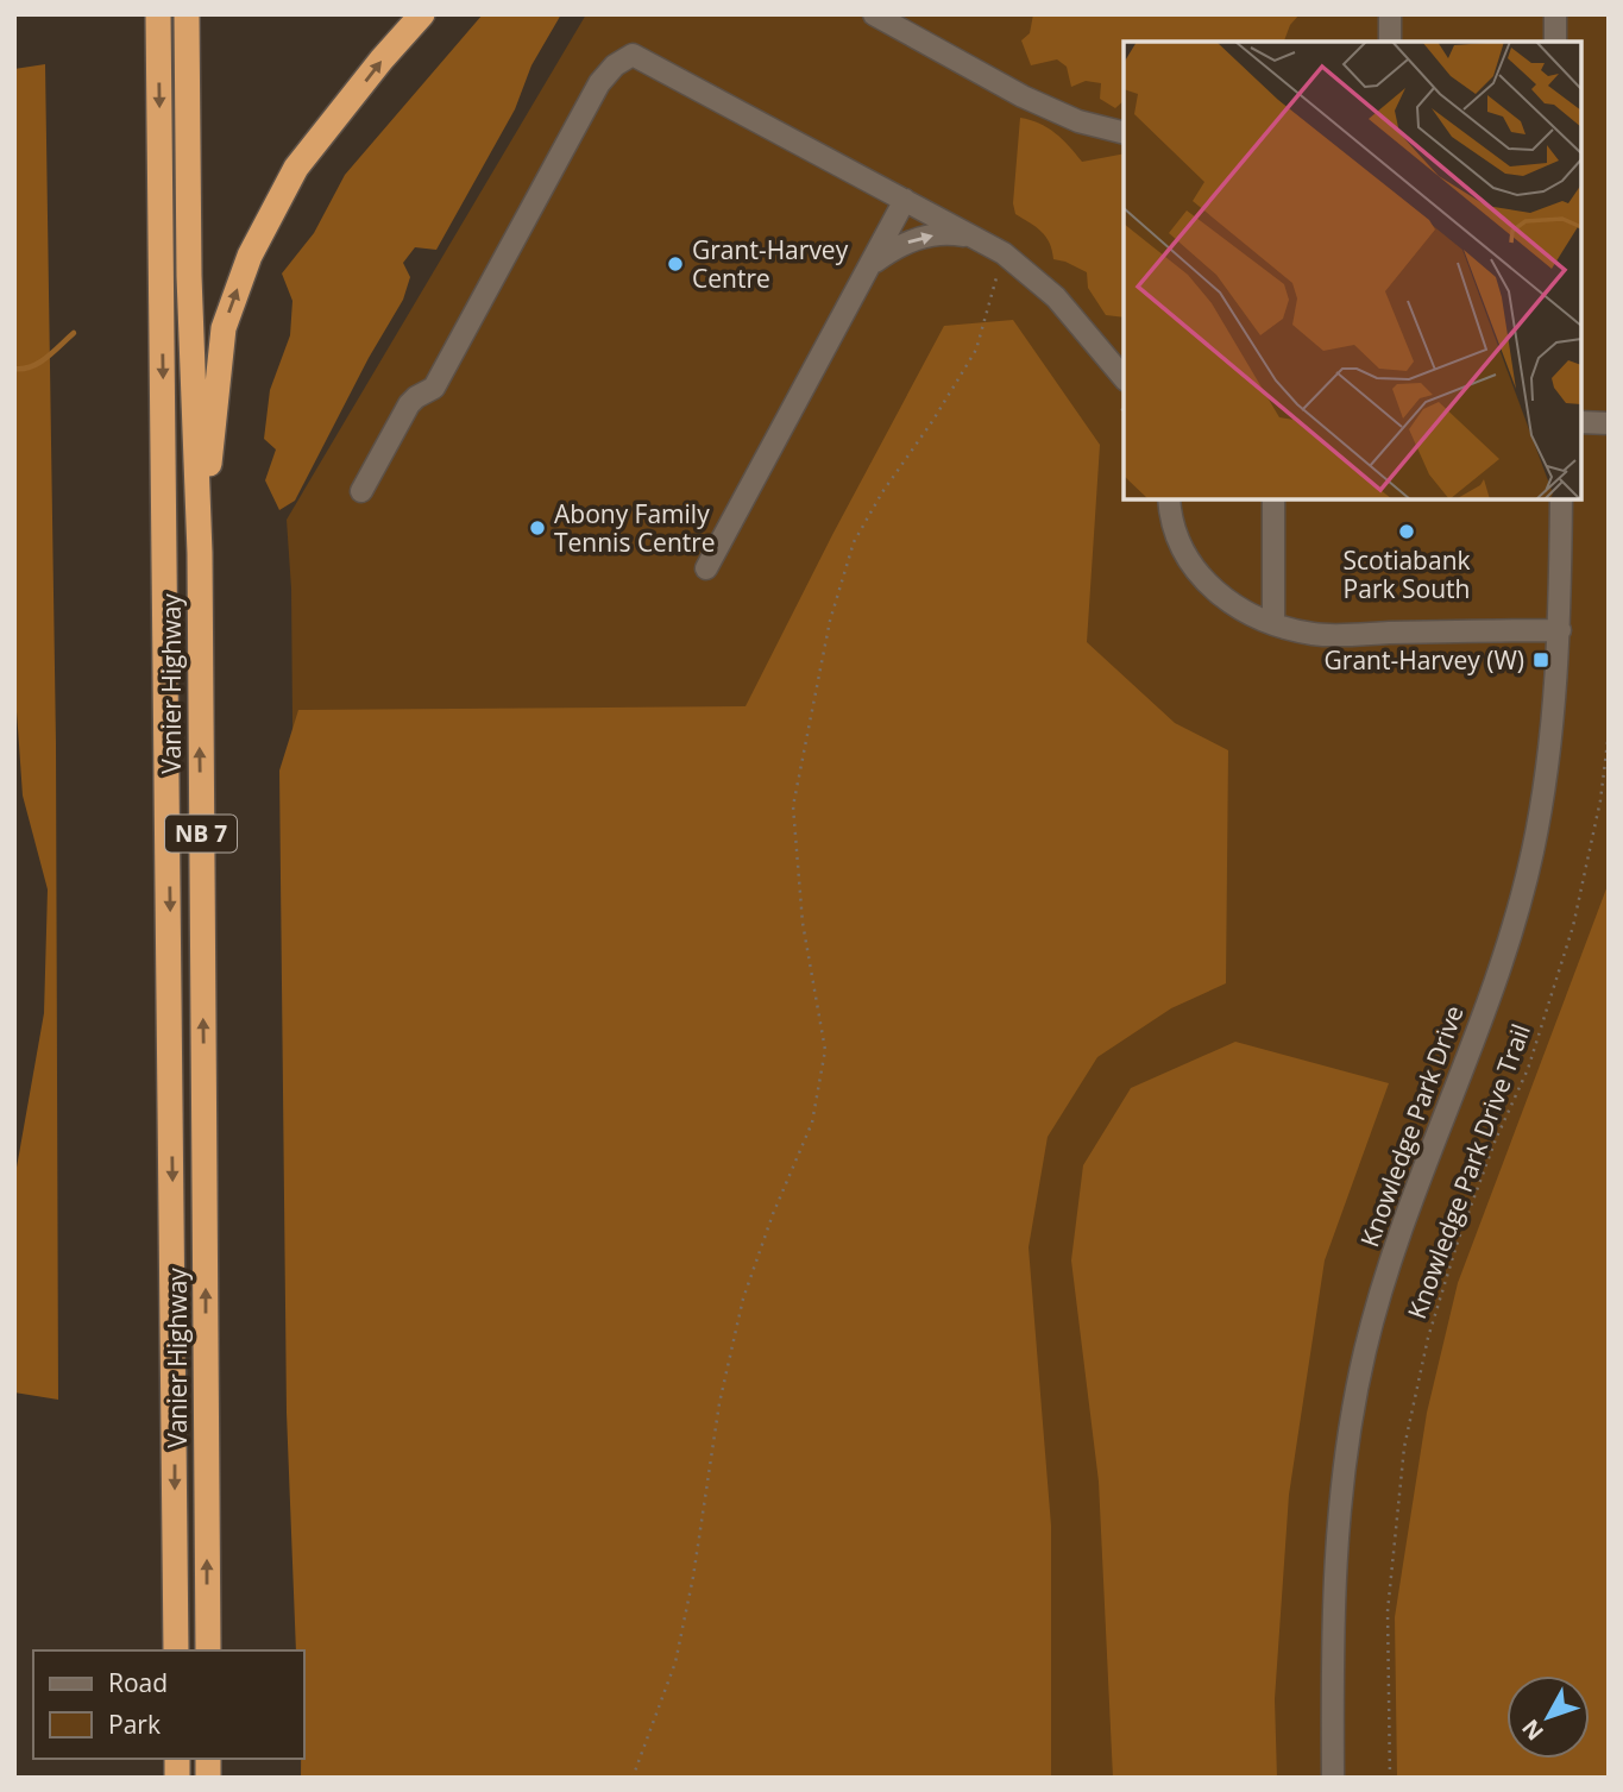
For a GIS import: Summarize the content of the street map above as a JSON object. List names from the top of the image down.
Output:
{
  "streets": {
    "highway": ["Vanier Highway", "NB 7"],
    "street": ["Knowledge Park Drive"],
    "path": ["Knowledge Park Drive Trail"]
  },
  "places": {
    "other": ["Grant-Harvey Centre", "Abony Family Tennis Centre", "Scotiabank Park South"],
    "transit": ["Grant-Harvey (W)"]
  },
  "legend": ["Road", "Park"],
  "north": "bottom left"
}
